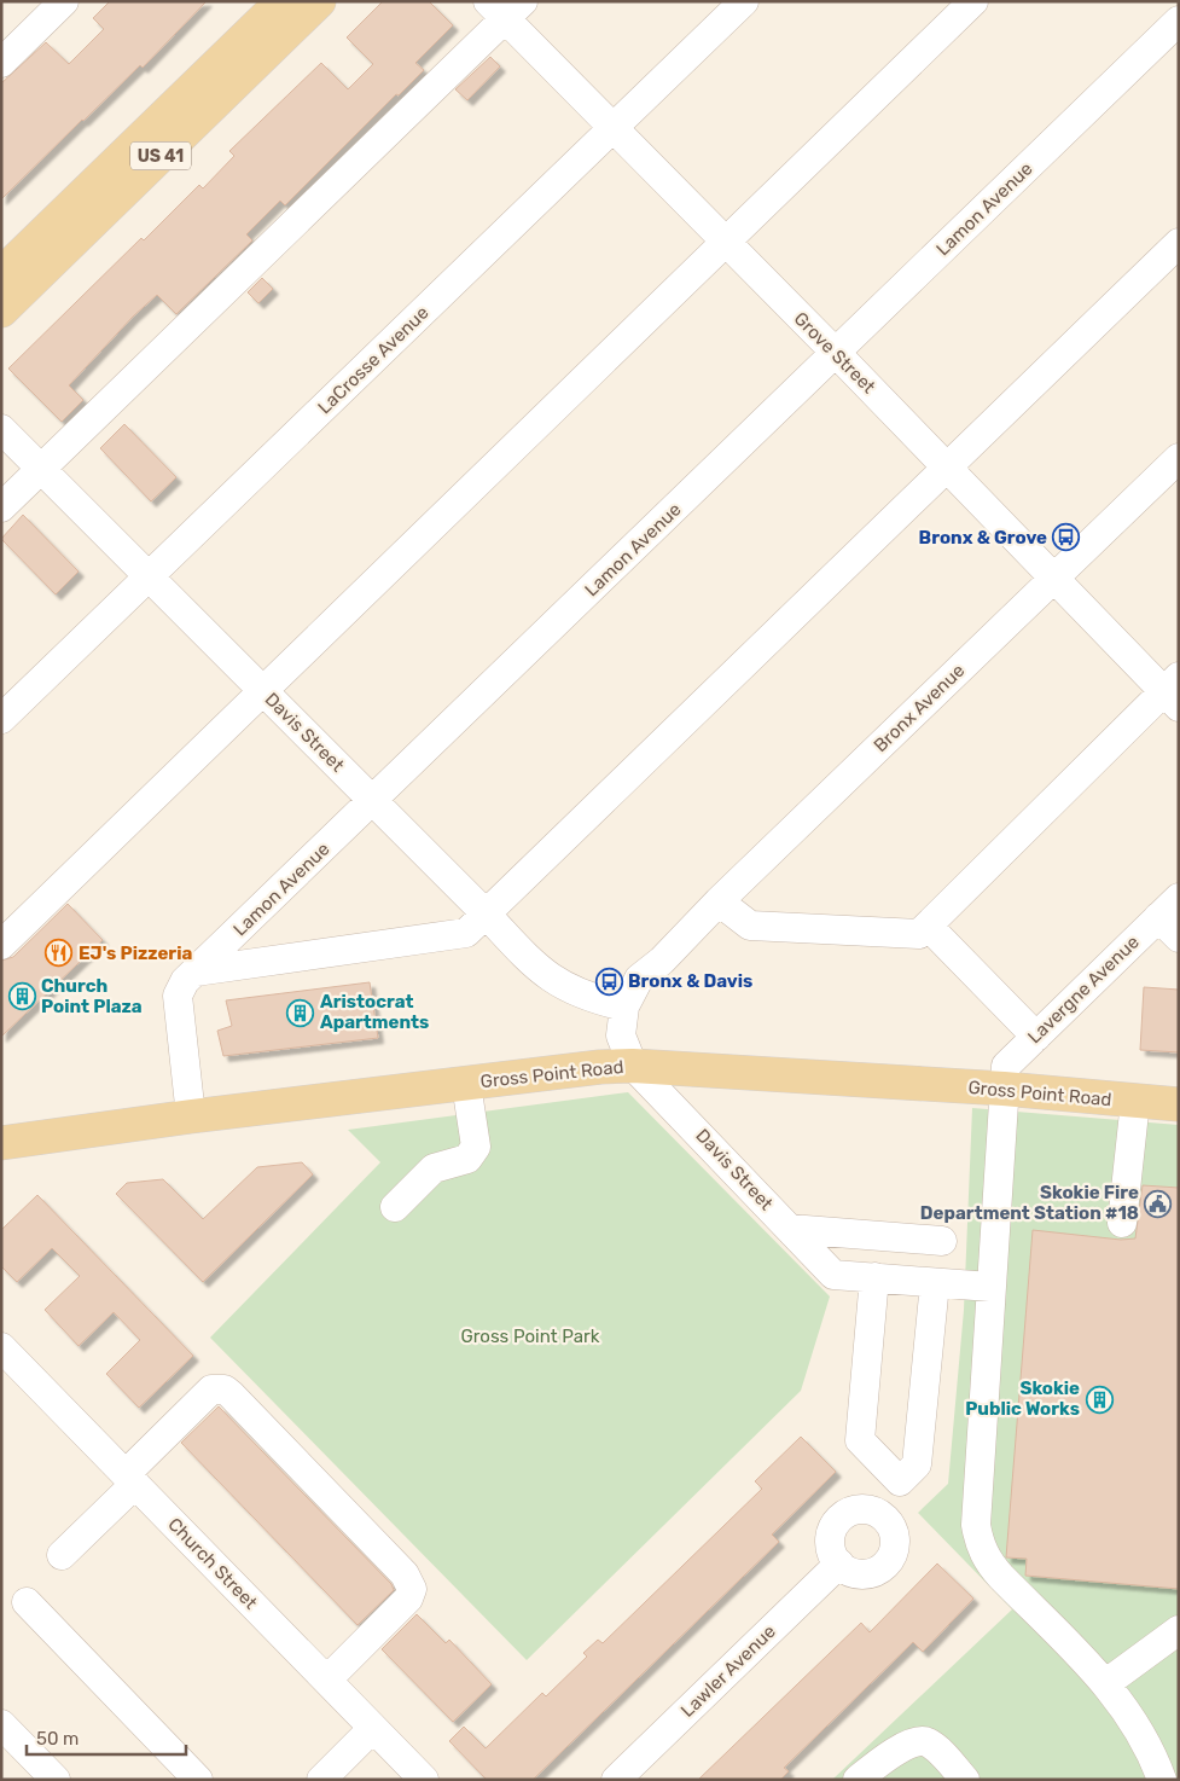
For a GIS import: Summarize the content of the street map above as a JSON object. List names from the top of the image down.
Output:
{
  "streets": {
    "main road": ["US 41", "Gross Point Road"],
    "street": [
      "Lamon Avenue",
      "Grove Street",
      "LaCrosse Avenue",
      "Bronx Avenue",
      "Davis Street",
      "Lavergne Avenue",
      "Church Street",
      "Lawler Avenue"
    ]
  },
  "crossings": [
    ["Lamon Avenue", "Grove Street"],
    ["Lamon Avenue", "Davis Street"],
    ["Lamon Avenue", "Gross Point Road"],
    ["Grove Street", "LaCrosse Avenue"],
    ["Grove Street", "Bronx Avenue"],
    ["LaCrosse Avenue", "Davis Street"],
    ["Bronx Avenue", "Davis Street"],
    ["Bronx Avenue", "Gross Point Road"],
    ["Davis Street", "Gross Point Road"],
    ["Lavergne Avenue", "Gross Point Road"]
  ],
  "parks": ["Gross Point Park"],
  "places": {
    "bus stop": ["Bronx & Grove", "Bronx & Davis"],
    "restaurant": ["EJ's Pizzeria"],
    "building": ["Church Point Plaza", "Aristocrat Apartments", "Skokie Public Works"],
    "public building": ["Skokie Fire Department Station #18"]
  },
  "scale_bar": "50 m"
}
